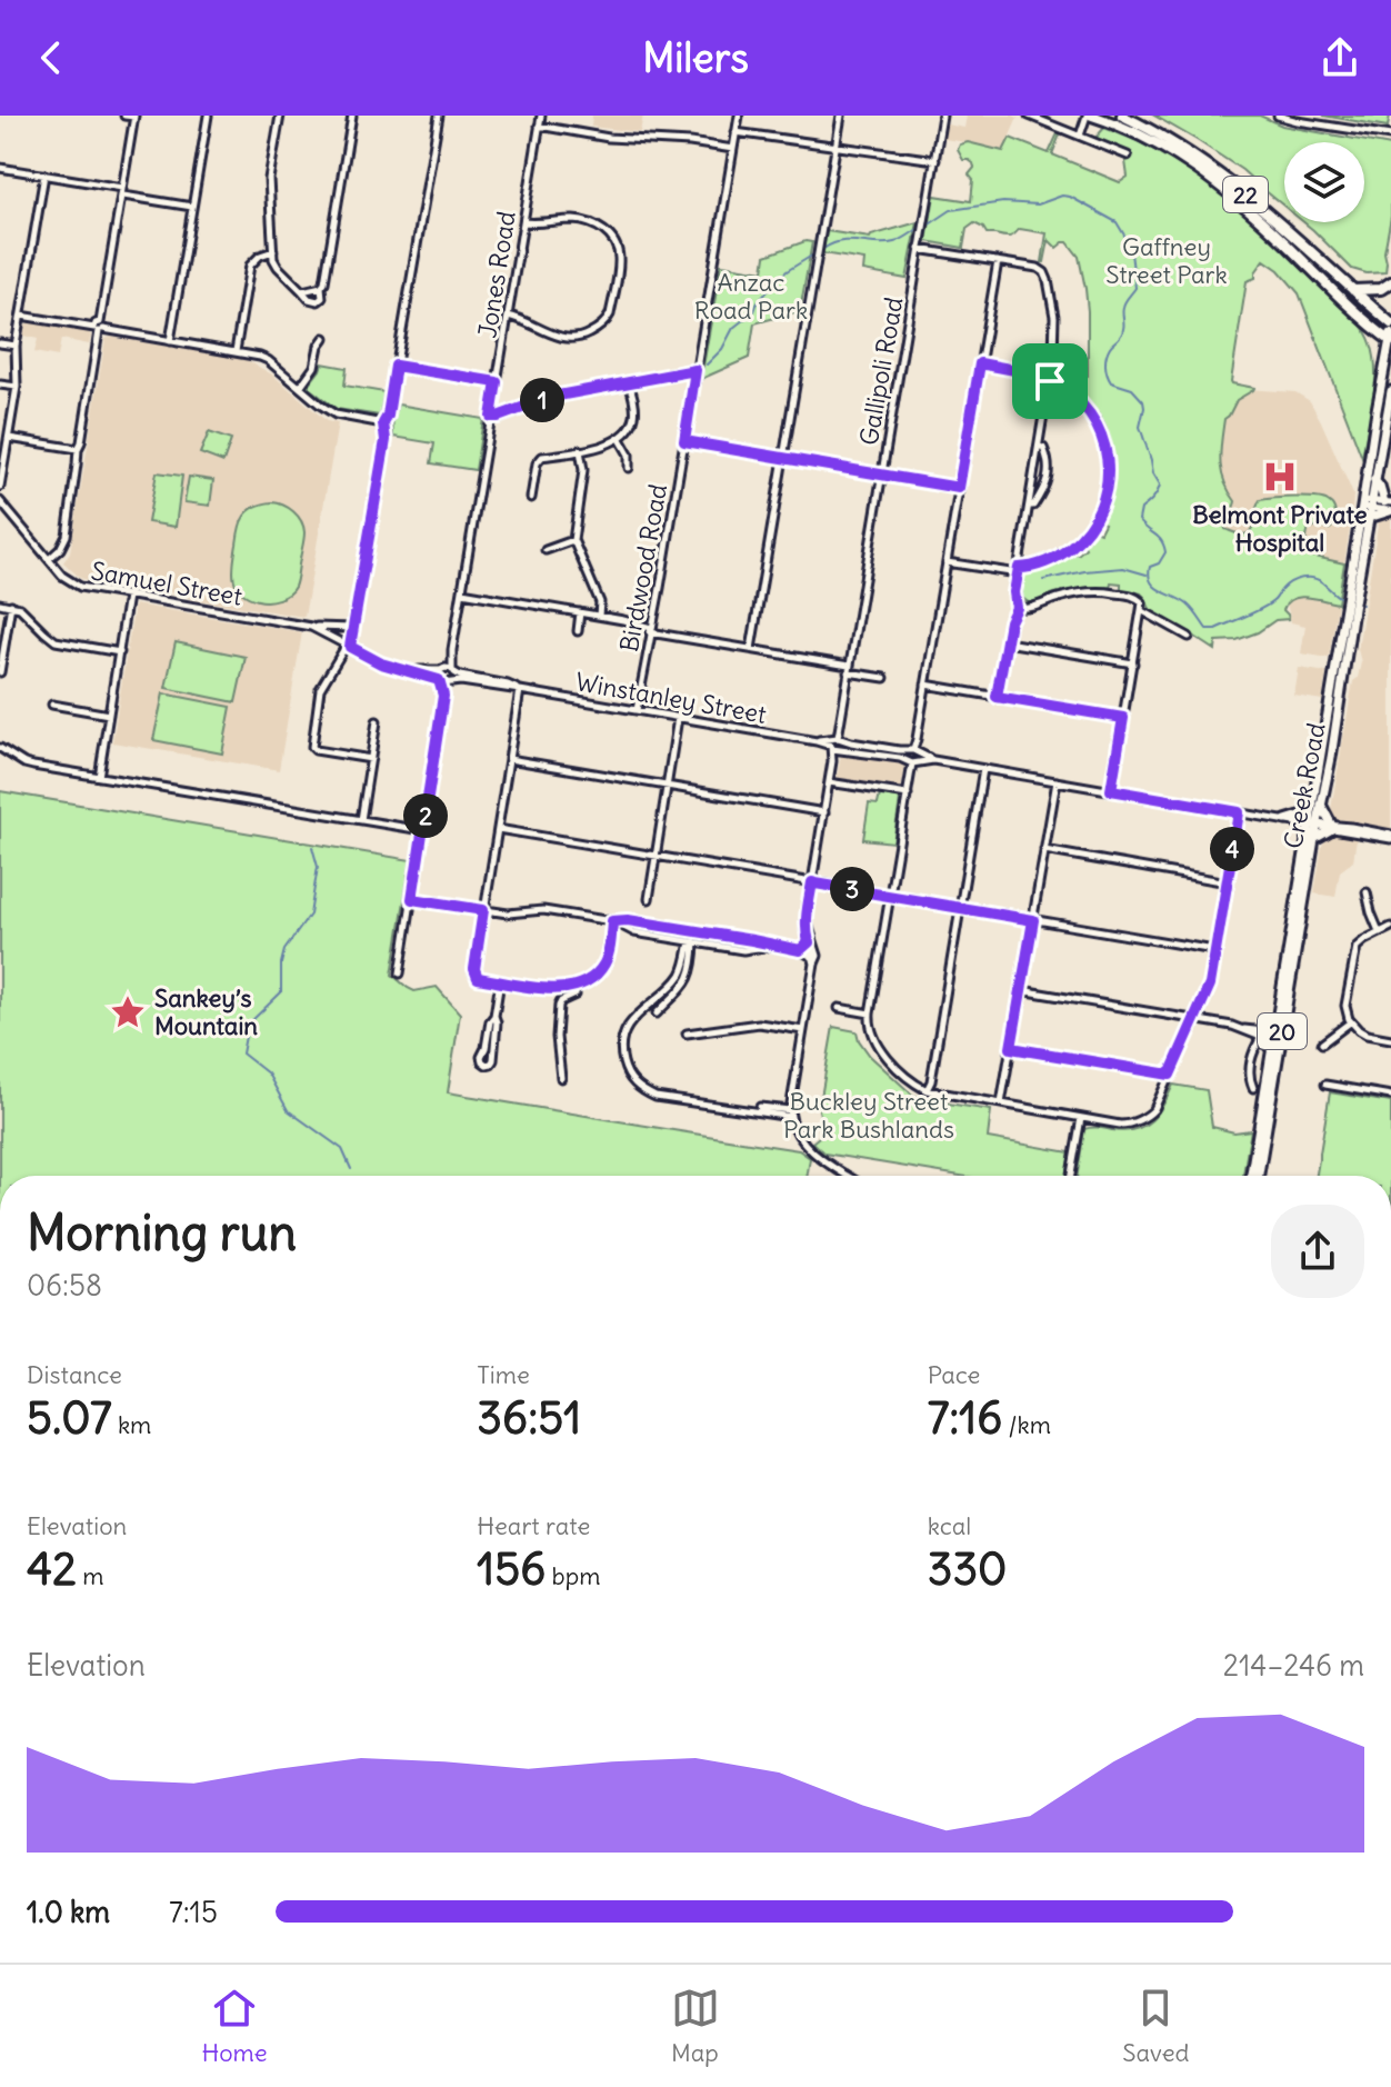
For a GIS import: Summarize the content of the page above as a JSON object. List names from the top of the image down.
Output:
{
  "streets": {
    "highway": ["22"],
    "main road": ["Creek Road", "20"],
    "street": [
      "Jones Road",
      "Gallipoli Road",
      "Birdwood Road",
      "Samuel Street",
      "Winstanley Street"
    ]
  },
  "crossings": [
    ["22", "Creek Road"],
    ["Jones Road", "Samuel Street"],
    ["Jones Road", "Winstanley Street"],
    ["Gallipoli Road", "Winstanley Street"],
    ["Birdwood Road", "Winstanley Street"],
    ["Samuel Street", "Winstanley Street"],
    ["Winstanley Street", "Creek Road"]
  ],
  "parks": ["Gaffney Street Park", "Anzac Road Park", "Buckley Street Park Bushlands"],
  "places": {
    "hospital": ["Belmont Private Hospital"],
    "place": ["Sankey’s Mountain"]
  },
  "page": {
    "header": "Milers",
    "pins": [
      "1",
      "2",
      "4",
      "3"
    ],
    "heading": ["Morning run", "06:58"],
    "stats": [
      ["Distance", "5.07 km"],
      ["Time", "36:51"],
      ["Pace", "7:16 /km"],
      ["Elevation", "42 m"],
      ["Heart rate", "156 bpm"],
      ["kcal", "330"]
    ],
    "chart": ["Elevation", "214–246 m"],
    "list": [
      {
        "name": "1.0 km",
        "note": "7:15"
      }
    ],
    "tabs": ["Home", "Map", "Saved"]
  }
}
